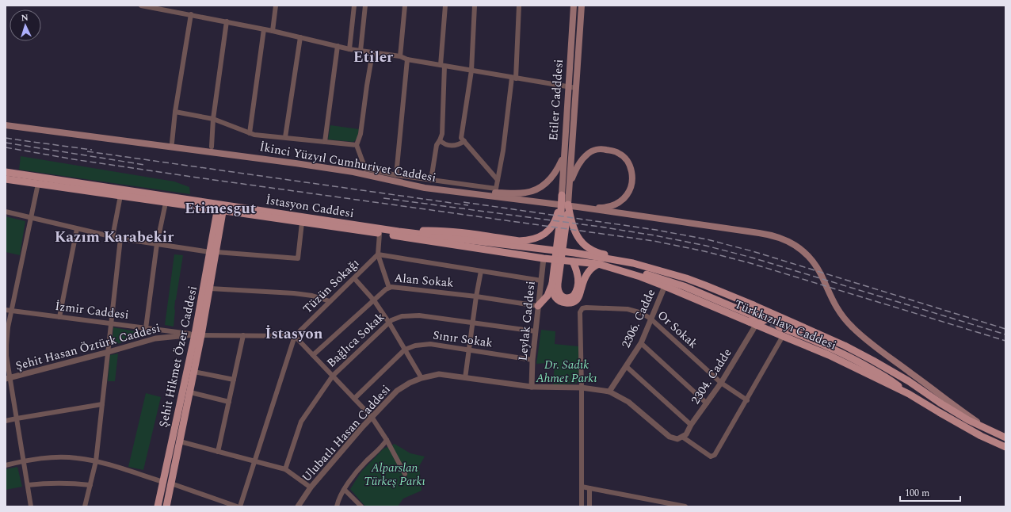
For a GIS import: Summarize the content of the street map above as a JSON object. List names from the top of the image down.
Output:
{
  "streets": {
    "main road": [
      "Etiler Cadddesi",
      "İkinci Yüzyıl Cumhuriyet Caddesi",
      "İstasyon Caddesi",
      "Türkkızılayı Caddesi",
      "Şehit Hikmet Özer Caddesi"
    ],
    "street": [
      "Alan Sokak",
      "Tüzün Sokağı",
      "İzmir Caddesi",
      "2306. Cadde",
      "Leylak Caddesi",
      "Or Sokak",
      "Sınır Sokak",
      "Bağlıca Sokak",
      "Şehit Hasan Öztürk Caddesi",
      "2304. Cadde",
      "Ulubatlı Hasan Caddesi"
    ]
  },
  "crossings": [
    ["İkinci Yüzyıl Cumhuriyet Caddesi", "Türkkızılayı Caddesi"],
    ["İstasyon Caddesi", "Leylak Caddesi"],
    ["İstasyon Caddesi", "Türkkızılayı Caddesi"],
    ["İstasyon Caddesi", "Şehit Hikmet Özer Caddesi"],
    ["Alan Sokak", "Leylak Caddesi"],
    ["Tüzün Sokağı", "İzmir Caddesi"],
    ["İzmir Caddesi", "Şehit Hasan Öztürk Caddesi"],
    ["İzmir Caddesi", "Şehit Hikmet Özer Caddesi"],
    ["2306. Cadde", "Türkkızılayı Caddesi"],
    ["2306. Cadde", "Or Sokak"],
    ["2306. Cadde", "Ulubatlı Hasan Caddesi"],
    ["Leylak Caddesi", "Türkkızılayı Caddesi"],
    ["Leylak Caddesi", "Sınır Sokak"],
    ["Leylak Caddesi", "Bağlıca Sokak"],
    ["Leylak Caddesi", "Ulubatlı Hasan Caddesi"],
    ["Türkkızılayı Caddesi", "2304. Cadde"],
    ["Or Sokak", "2304. Cadde"],
    ["Or Sokak", "Ulubatlı Hasan Caddesi"],
    ["Şehit Hasan Öztürk Caddesi", "Şehit Hikmet Özer Caddesi"],
    ["2304. Cadde", "Ulubatlı Hasan Caddesi"]
  ],
  "districts": [
    "Etiler",
    "Etimesgut",
    "Kazım Karabekir",
    "İstasyon"
  ],
  "parks": ["Dr. Sadık Ahmet Parkı", "Alparslan Türkeş Parkı"],
  "scale_bar": "100 m",
  "north": "top"
}
